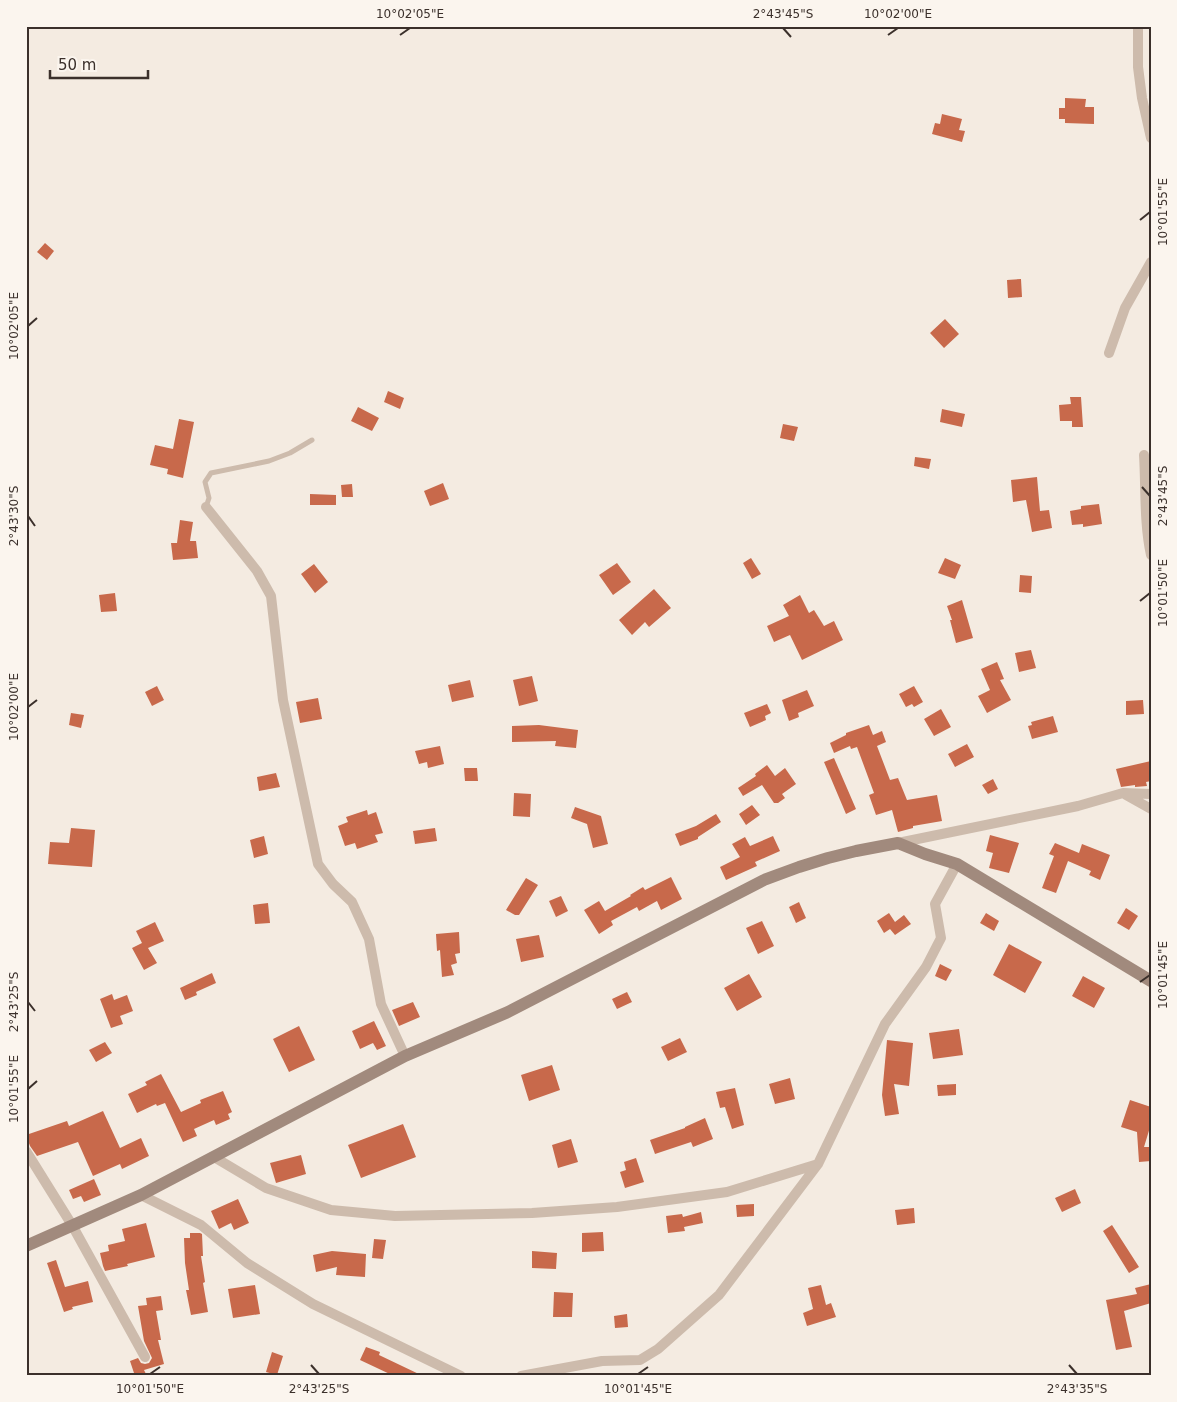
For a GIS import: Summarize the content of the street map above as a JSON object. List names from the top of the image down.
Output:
{
  "scale_bar": "50 m",
  "coordinates": [
    "10°02'05\"E",
    "2°43'45\"S",
    "10°02'00\"E",
    "10°01'55\"E",
    "2°43'30\"S",
    "10°01'50\"E",
    "10°01'45\"E",
    "2°43'25\"S",
    "2°43'35\"S"
  ]
}
